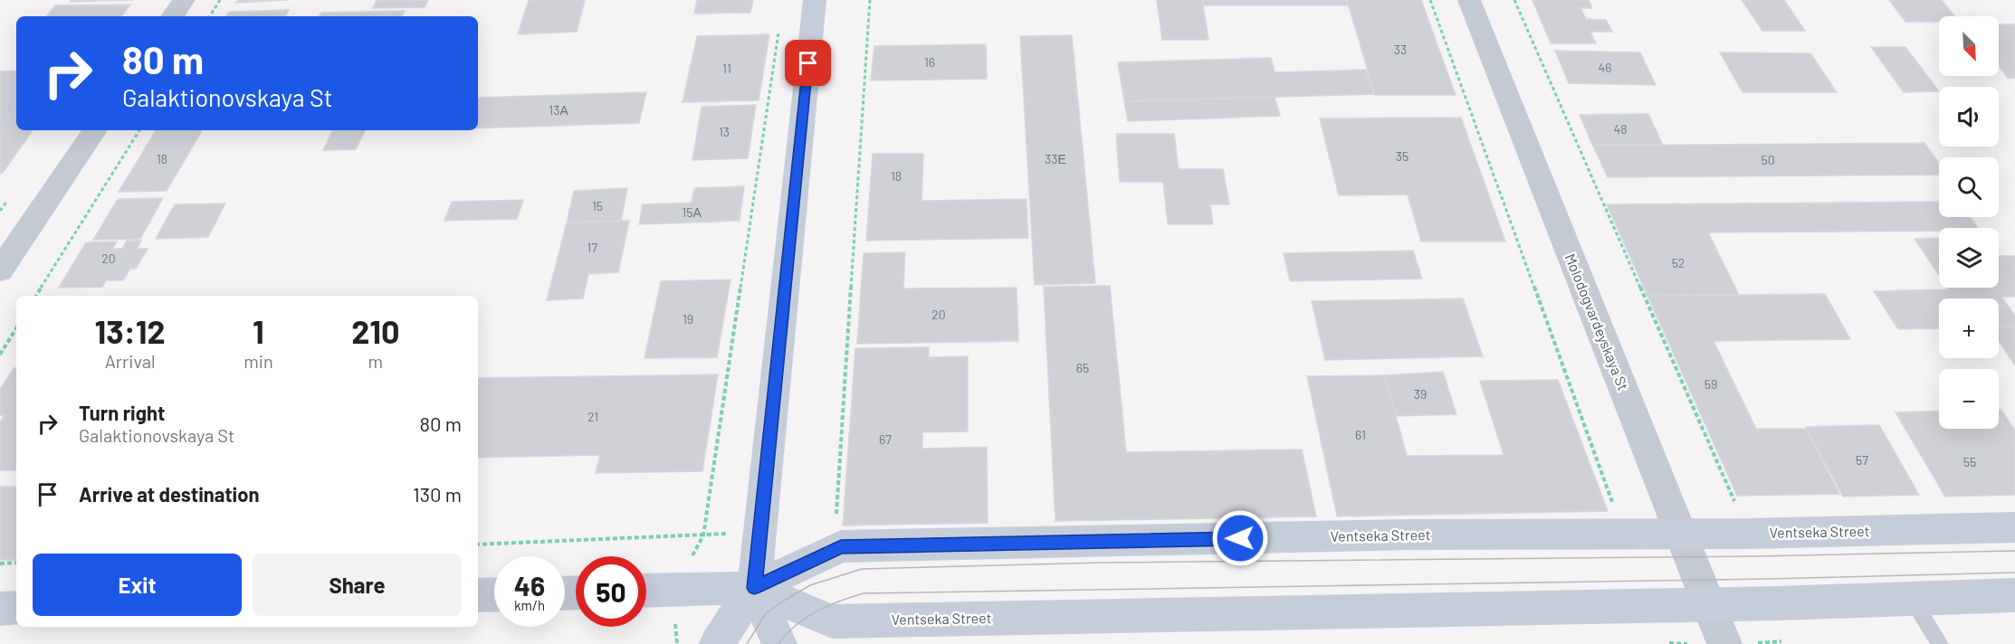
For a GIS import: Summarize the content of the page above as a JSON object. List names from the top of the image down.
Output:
{
  "streets": {
    "main road": ["Ventseka Street"],
    "street": ["Molodogvardeyskaya St"]
  },
  "crossings": [
    ["Molodogvardeyskaya St", "Ventseka Street"]
  ],
  "house_numbers": [
    "33",
    "16",
    "46",
    "11",
    "13А",
    "48",
    "13",
    "35",
    "18",
    "33Е",
    "50",
    "18",
    "15",
    "15А",
    "17",
    "20",
    "52",
    "20",
    "19",
    "65",
    "59",
    "39",
    "21",
    "61",
    "67",
    "57",
    "55"
  ],
  "north": "bottom right",
  "page": {
    "map_buttons": ["+", "−"],
    "turn": ["80 m", "Galaktionovskaya St"],
    "eta": [
      "13:12",
      "Arrival",
      "1",
      "min",
      "210",
      "m"
    ],
    "list": [
      {
        "name": "Turn right",
        "note": "Galaktionovskaya St",
        "value": "80 m"
      },
      {
        "name": "Arrive at destination",
        "value": "130 m"
      }
    ],
    "buttons": ["Exit", "Share"],
    "speed": "46 km/h",
    "limit": "50"
  }
}
